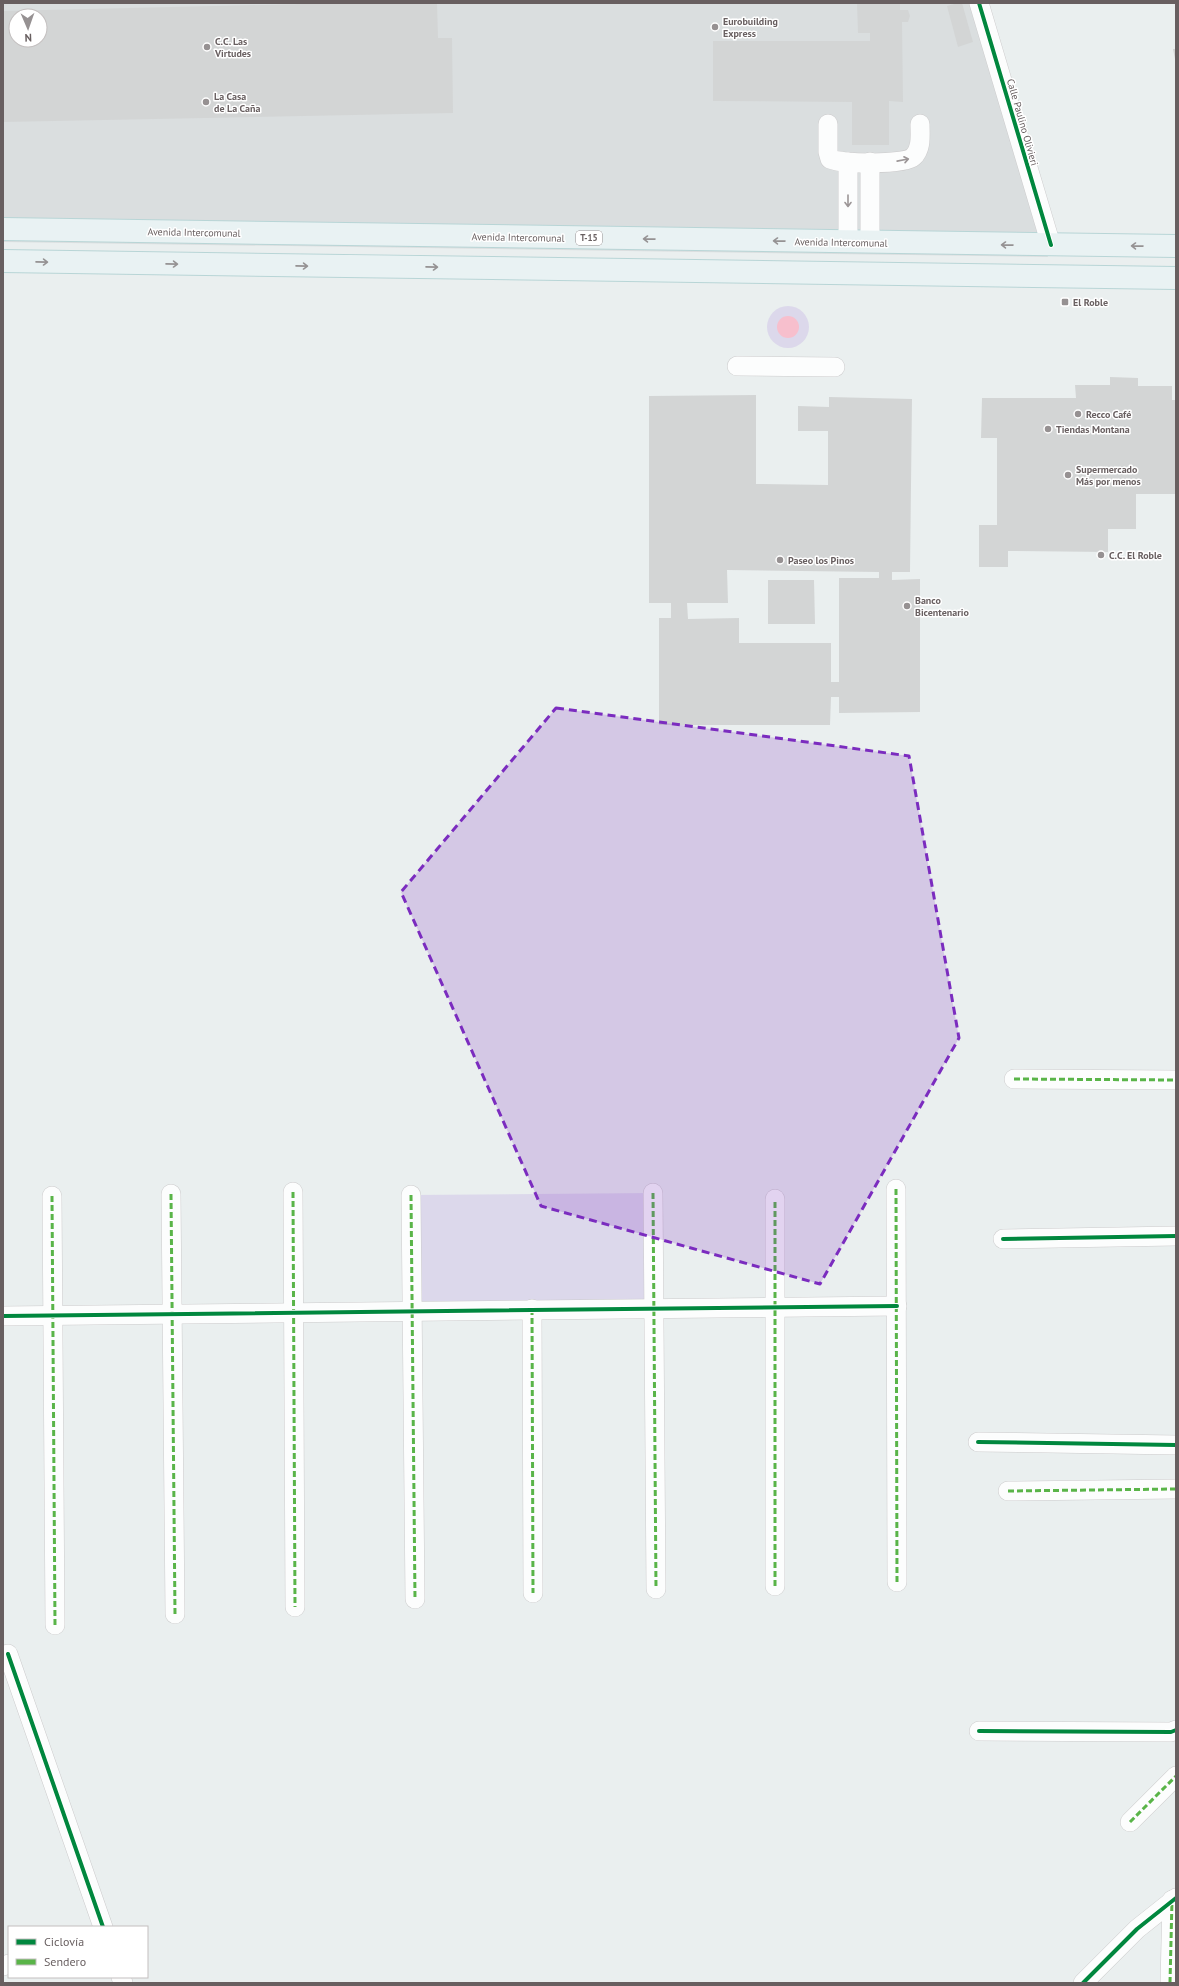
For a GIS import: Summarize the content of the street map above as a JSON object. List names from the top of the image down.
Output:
{
  "streets": {
    "main road": ["Avenida Intercomunal", "T-15"],
    "street": ["Calle Paulino Olivieri"]
  },
  "crossings": [
    ["Calle Paulino Olivieri", "Avenida Intercomunal"]
  ],
  "places": {
    "other": [
      "Eurobuilding Express",
      "C.C. Las Virtudes",
      "La Casa de La Caña",
      "Recco Café",
      "Tiendas Montana",
      "Supermercado Más por menos",
      "C.C. El Roble",
      "Paseo los Pinos",
      "Banco Bicentenario"
    ],
    "transit": ["El Roble"]
  },
  "legend": ["Ciclovía", "Sendero"],
  "north": "bottom"
}
